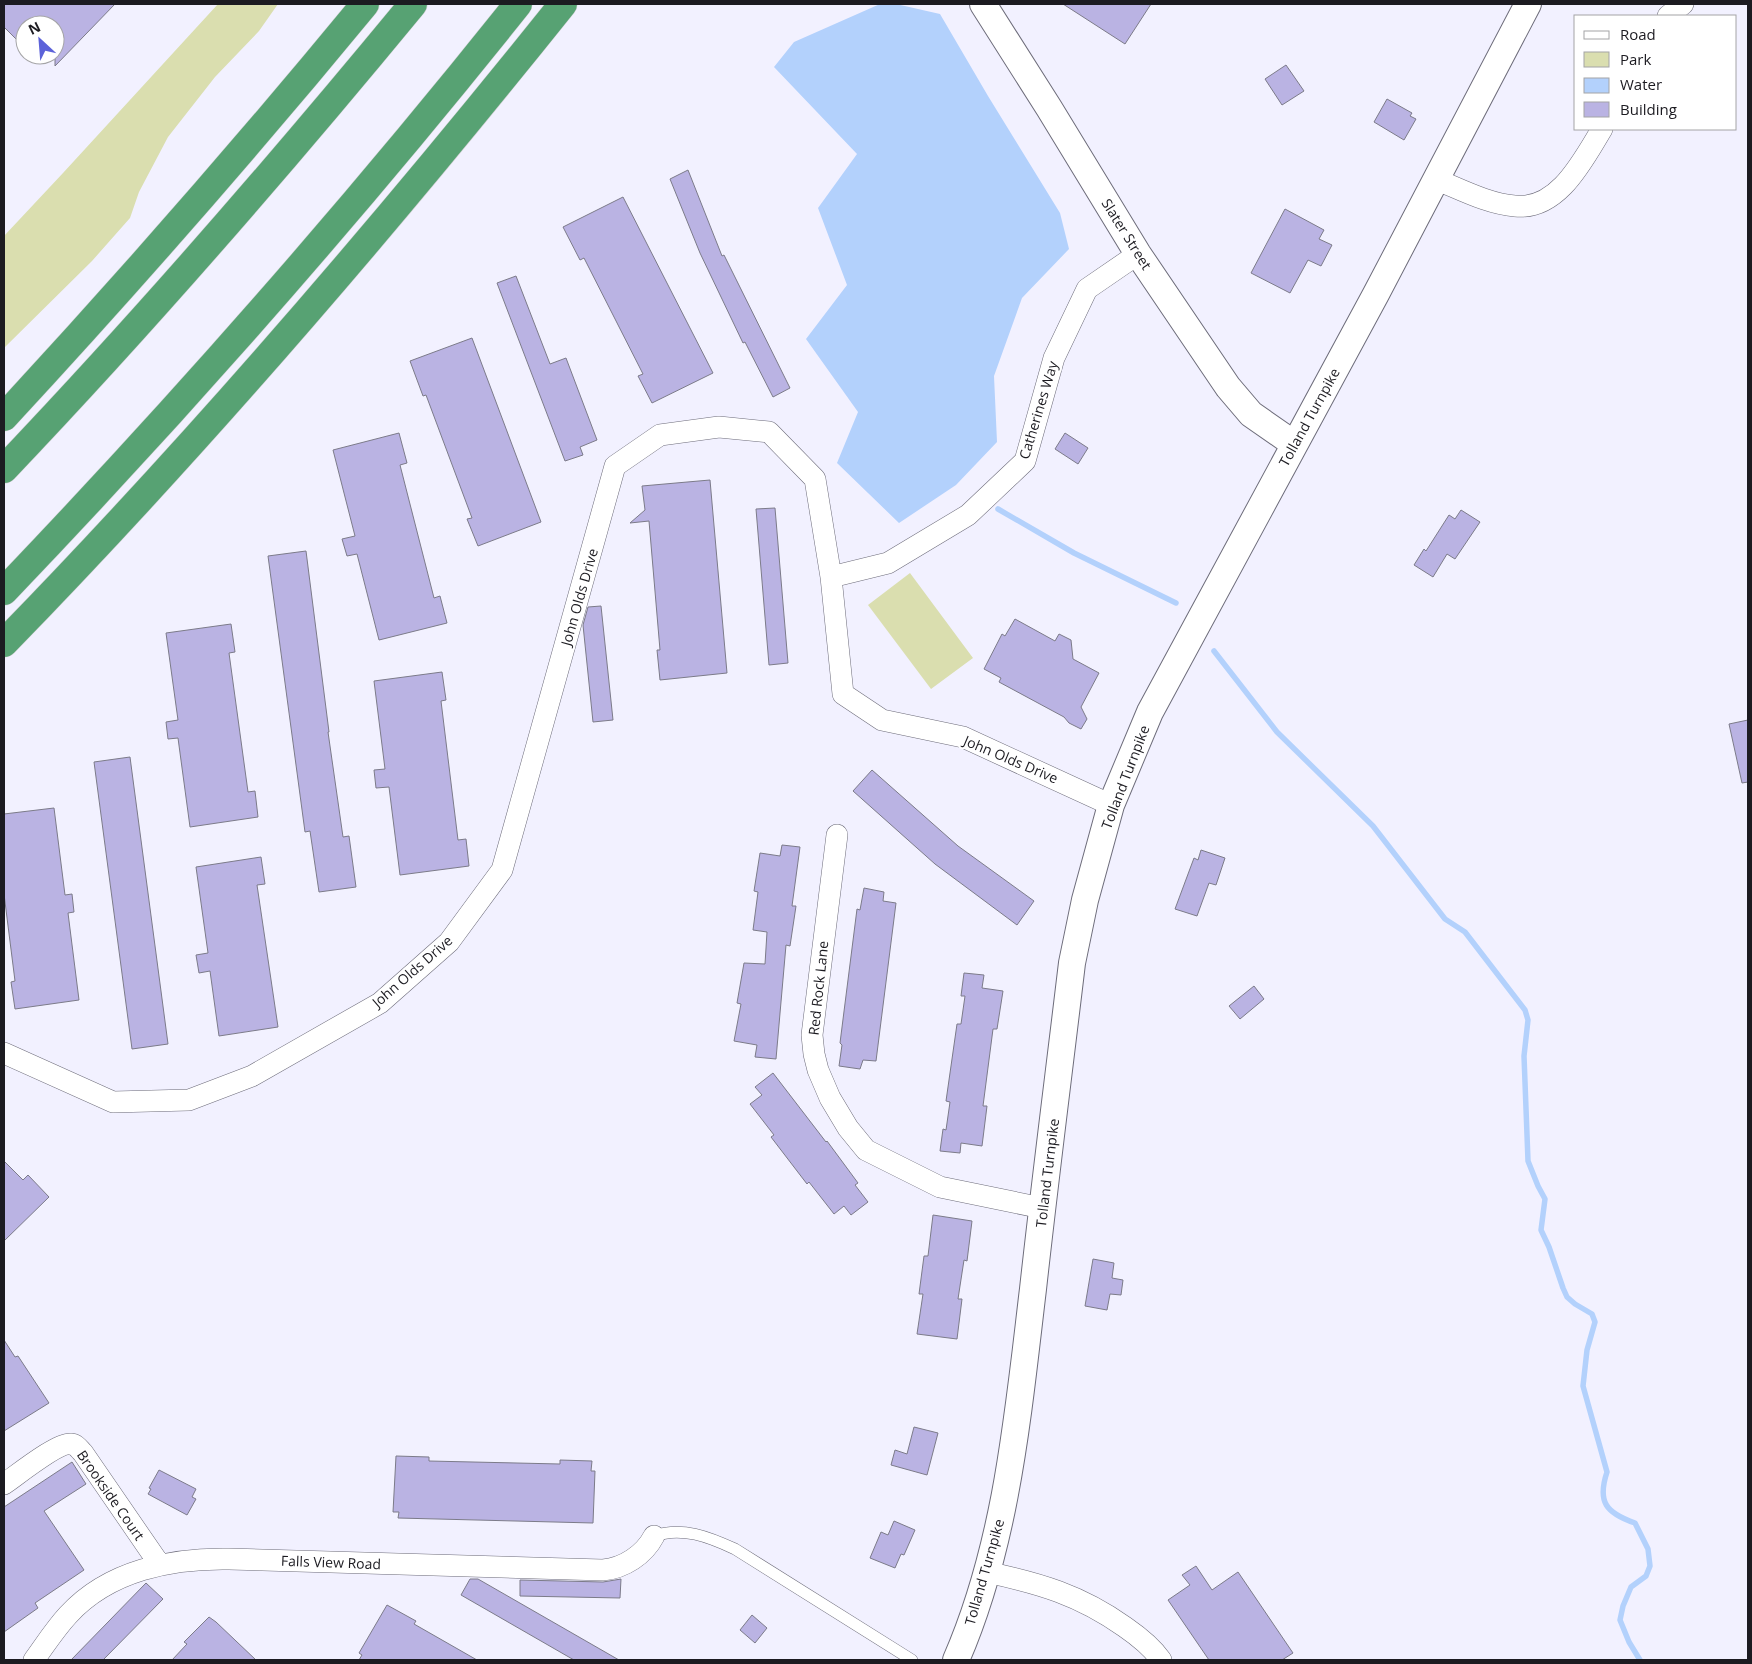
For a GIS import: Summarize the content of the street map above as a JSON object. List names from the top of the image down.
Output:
{
  "streets": {
    "street": [
      "Slater Street",
      "Catherines Way",
      "Tolland Turnpike",
      "John Olds Drive",
      "Red Rock Lane",
      "Brookside Court",
      "Falls View Road"
    ]
  },
  "crossings": [
    ["Slater Street", "Catherines Way"],
    ["Slater Street", "Tolland Turnpike"],
    ["Catherines Way", "John Olds Drive"],
    ["Tolland Turnpike", "John Olds Drive"],
    ["Tolland Turnpike", "Red Rock Lane"],
    ["Brookside Court", "Falls View Road"]
  ],
  "legend": [
    "Road",
    "Park",
    "Water",
    "Building"
  ],
  "north": "top left"
}
